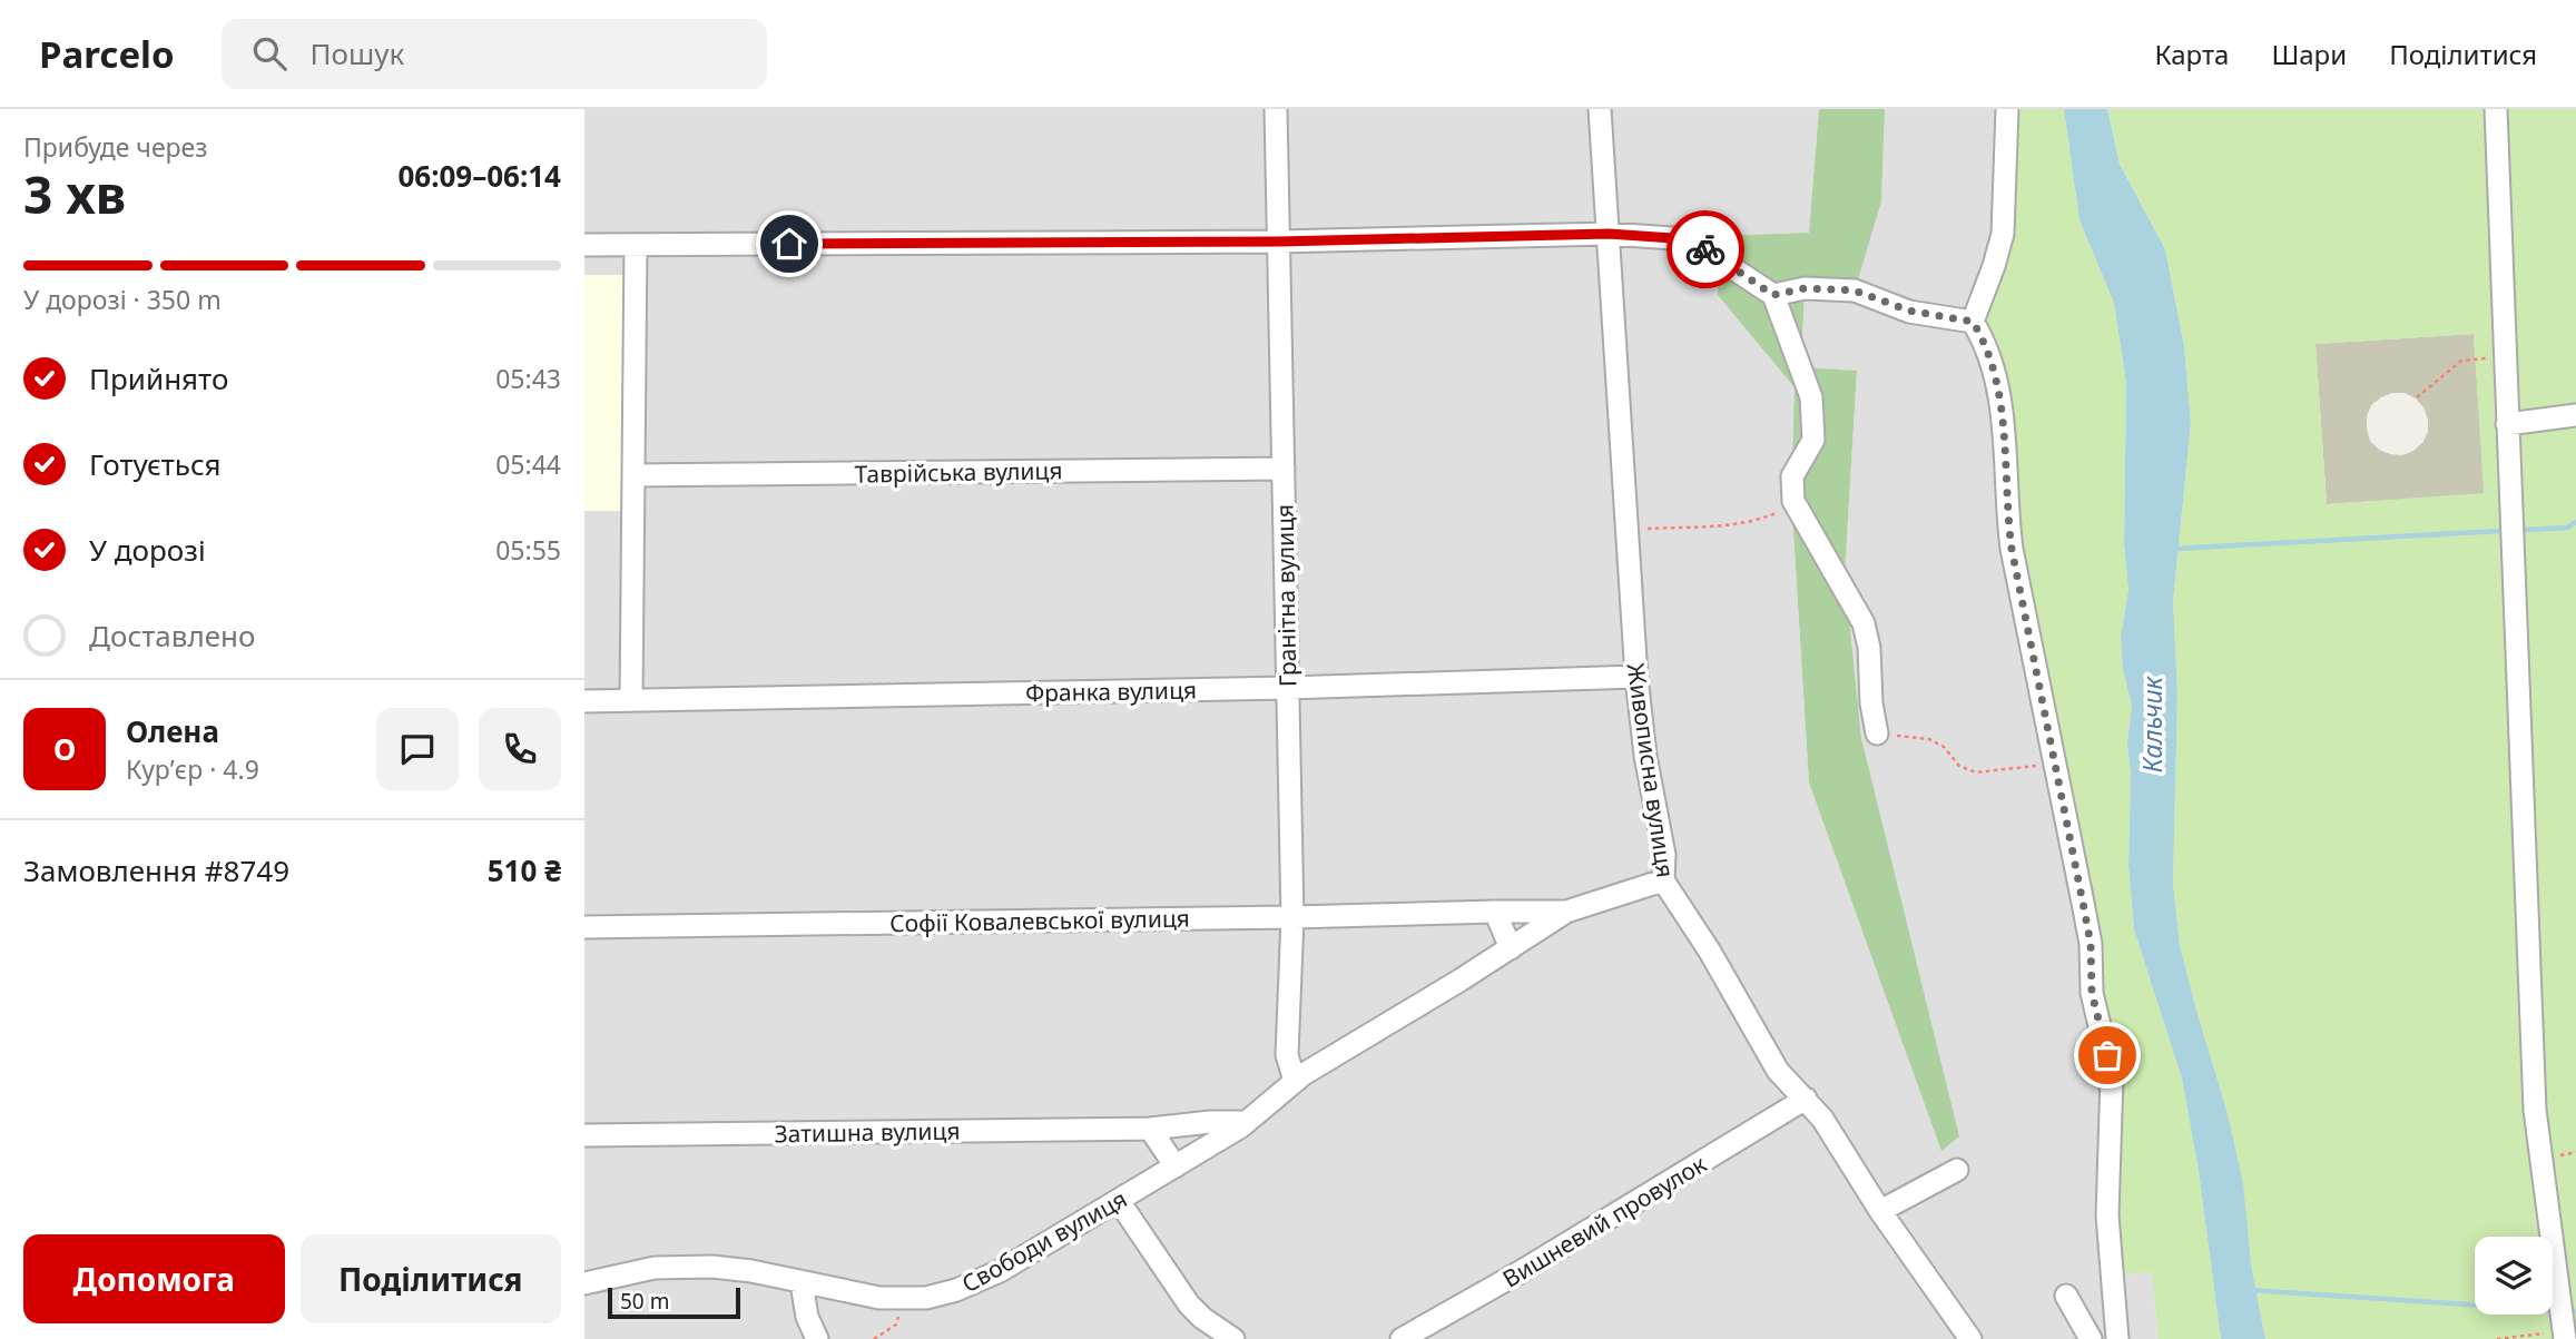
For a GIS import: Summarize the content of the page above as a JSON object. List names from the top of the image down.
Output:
{
  "streets": {
    "street": [
      "Таврійська вулиця",
      "Гранітна вулиця",
      "Франка вулиця",
      "Живописна вулиця",
      "Софії Ковалевської вулиця",
      "Затишна вулиця",
      "Вишневий провулок",
      "Свободи вулиця"
    ]
  },
  "crossings": [
    ["Таврійська вулиця", "Гранітна вулиця"],
    ["Гранітна вулиця", "Франка вулиця"],
    ["Гранітна вулиця", "Софії Ковалевської вулиця"],
    ["Франка вулиця", "Живописна вулиця"],
    ["Живописна вулиця", "Софії Ковалевської вулиця"],
    ["Живописна вулиця", "Вишневий провулок"]
  ],
  "water": ["Кальчик"],
  "scale_bar": "50 m",
  "page": {
    "header": "Parcelo",
    "search": "Пошук",
    "nav": ["Карта", "Шари", "Поділитися"],
    "heading": ["3 хв", "Прибуде через", "06:09–06:14"],
    "panel": [
      "Олена",
      "Кур’єр · 4.9",
      "Замовлення #8749",
      "510 ₴"
    ],
    "bar": "У дорозі · 350 m",
    "list": [
      ["Прийнято", "05:43"],
      ["Готується", "05:44"],
      ["У дорозі", "05:55"],
      "Доставлено"
    ],
    "round": "О",
    "buttons": ["Допомога", "Поділитися"],
    "scale": "50 m"
  }
}
